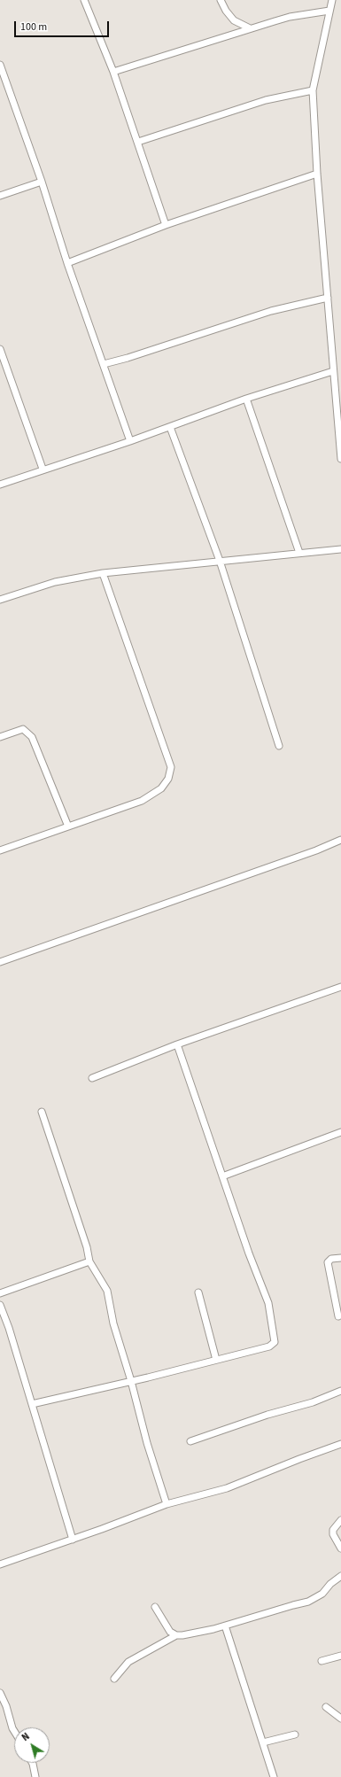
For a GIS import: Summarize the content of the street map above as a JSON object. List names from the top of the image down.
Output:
{
  "scale_bar": "100 m",
  "north": "top left"
}
